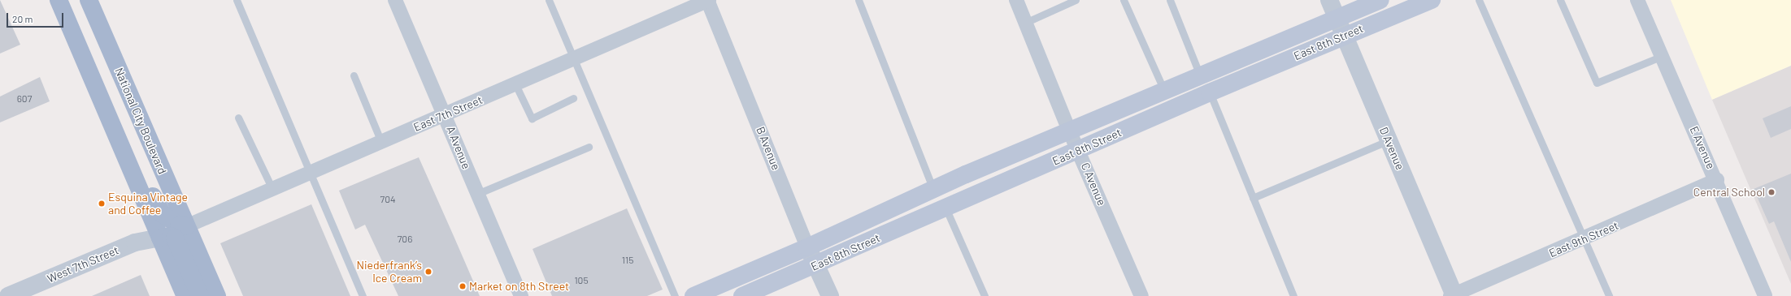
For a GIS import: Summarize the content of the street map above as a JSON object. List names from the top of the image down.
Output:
{
  "streets": {
    "main road": ["East 8th Street", "National City Boulevard"],
    "street": [
      "East 7th Street",
      "A Avenue",
      "E Avenue",
      "B Avenue",
      "D Avenue",
      "C Avenue",
      "East 9th Street",
      "West 7th Street"
    ]
  },
  "crossings": [
    ["East 8th Street", "B Avenue"],
    ["East 8th Street", "D Avenue"],
    ["East 8th Street", "C Avenue"],
    ["East 7th Street", "National City Boulevard"],
    ["East 7th Street", "A Avenue"],
    ["East 7th Street", "B Avenue"],
    ["E Avenue", "East 9th Street"],
    ["D Avenue", "East 9th Street"]
  ],
  "places": [
    "Central School",
    "Esquina Vintage and Coffee",
    "Niederfrank’s Ice Cream",
    "Market on 8th Street"
  ],
  "house_numbers": [
    "607",
    "704",
    "706",
    "115",
    "105"
  ],
  "scale_bar": "20 m"
}
